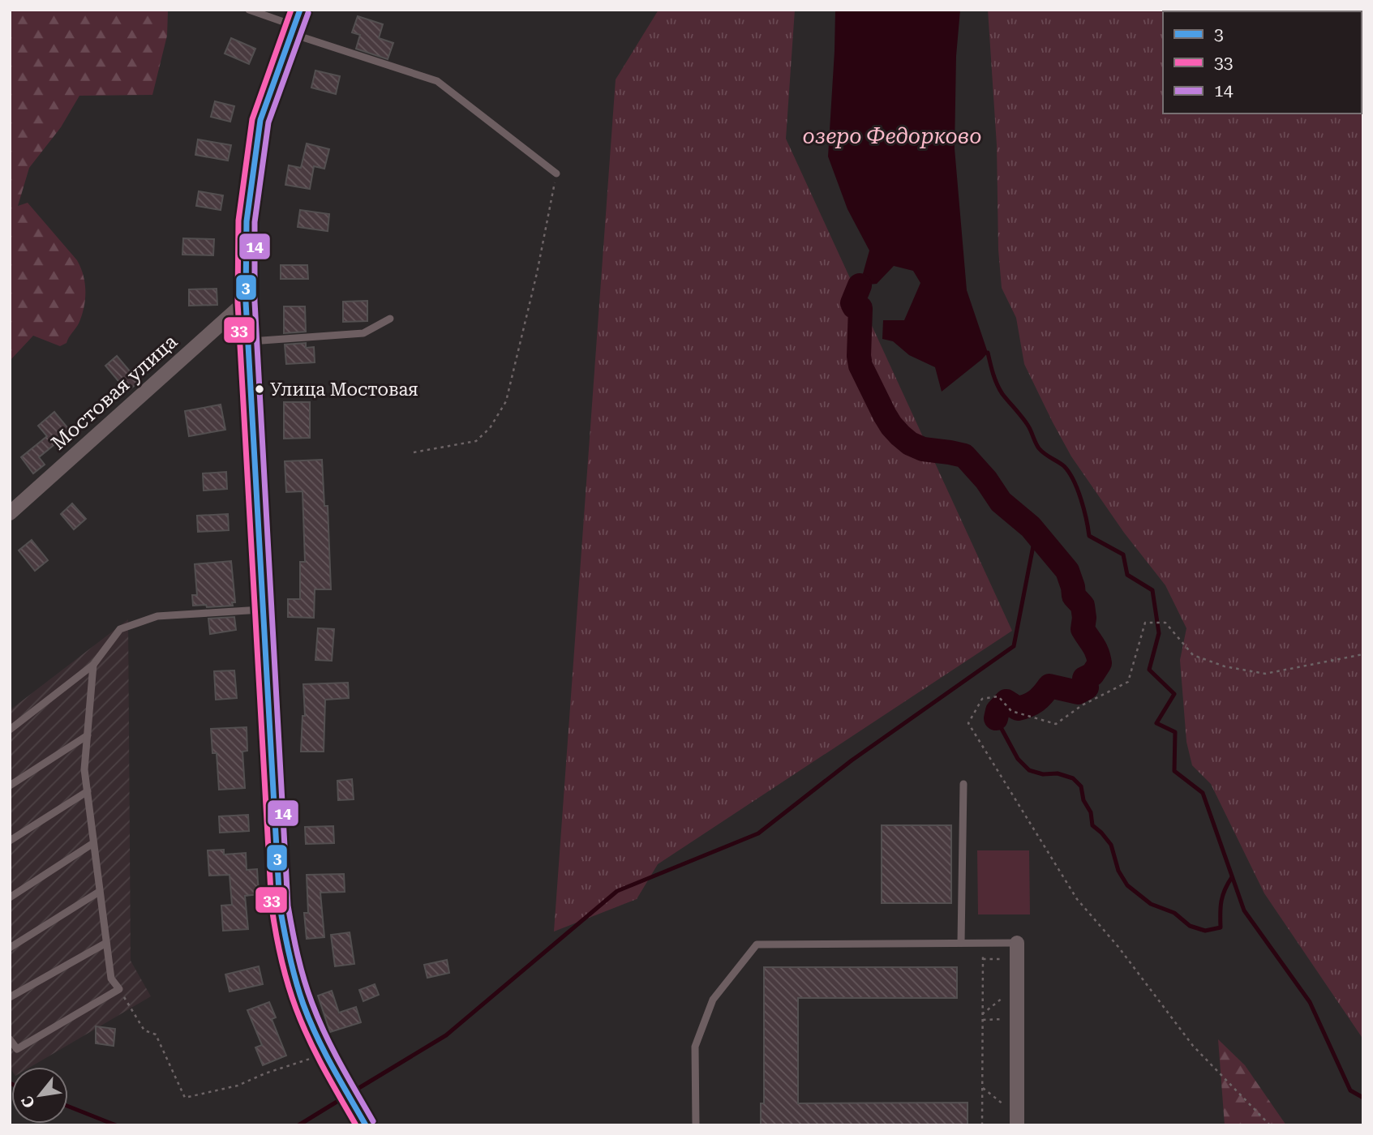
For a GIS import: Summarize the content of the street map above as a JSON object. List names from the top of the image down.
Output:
{
  "streets": {
    "street": ["Мостовая улица"]
  },
  "water": ["озеро Федорково"],
  "places": ["Улица Мостовая"],
  "lines": ["transit line 3", "transit line 33", "transit line 14"],
  "legend": ["3", "33", "14"],
  "north": "bottom left"
}
